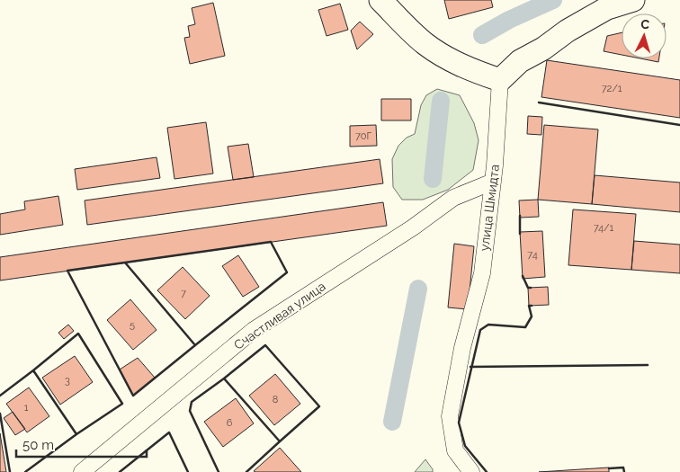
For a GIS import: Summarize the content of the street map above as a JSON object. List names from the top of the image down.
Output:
{
  "streets": {
    "street": ["улица Шмидта", "Счастливая улица"]
  },
  "crossings": [
    ["улица Шмидта", "Счастливая улица"]
  ],
  "house_numbers": [
    "72/1",
    "70Г",
    "74/1",
    "74",
    "7",
    "5",
    "3",
    "8",
    "1",
    "6"
  ],
  "scale_bar": "50 m",
  "north": "top"
}
